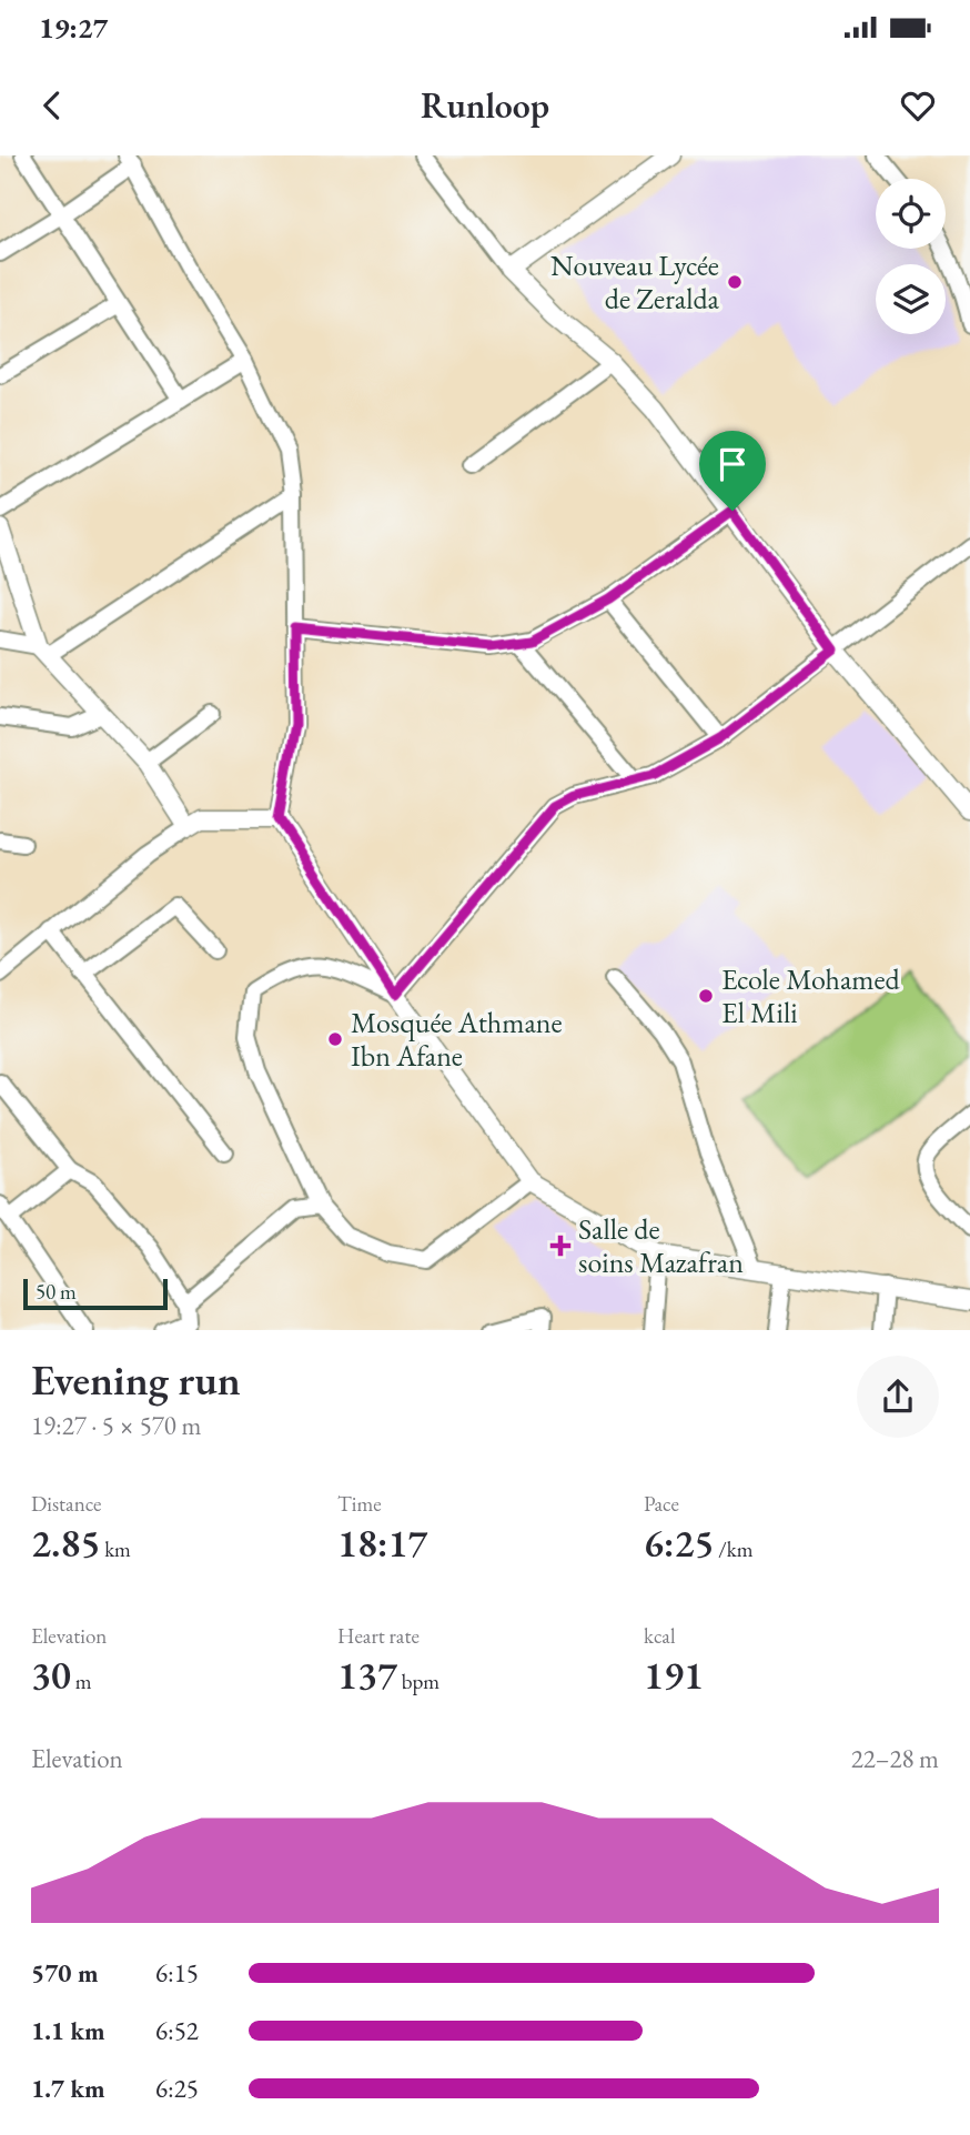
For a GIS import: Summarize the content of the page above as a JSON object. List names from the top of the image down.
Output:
{
  "places": {
    "other": ["Nouveau Lycée de Zeralda", "Ecole Mohamed El Mili", "Mosquée Athmane Ibn Afane"],
    "health": ["Salle de soins Mazafran"]
  },
  "scale_bar": "50 m",
  "page": {
    "status": "19:27",
    "header": "Runloop",
    "scale": "50 m",
    "heading": ["Evening run", "19:27 · 5 × 570 m"],
    "stats": [
      ["Distance", "2.85 km"],
      ["Time", "18:17"],
      ["Pace", "6:25 /km"],
      ["Elevation", "30 m"],
      ["Heart rate", "137 bpm"],
      ["kcal", "191"]
    ],
    "chart": ["Elevation", "22–28 m"],
    "list": [
      {
        "name": "570 m",
        "note": "6:15"
      },
      {
        "name": "1.1 km",
        "note": "6:52"
      },
      {
        "name": "1.7 km",
        "note": "6:25"
      }
    ]
  }
}
